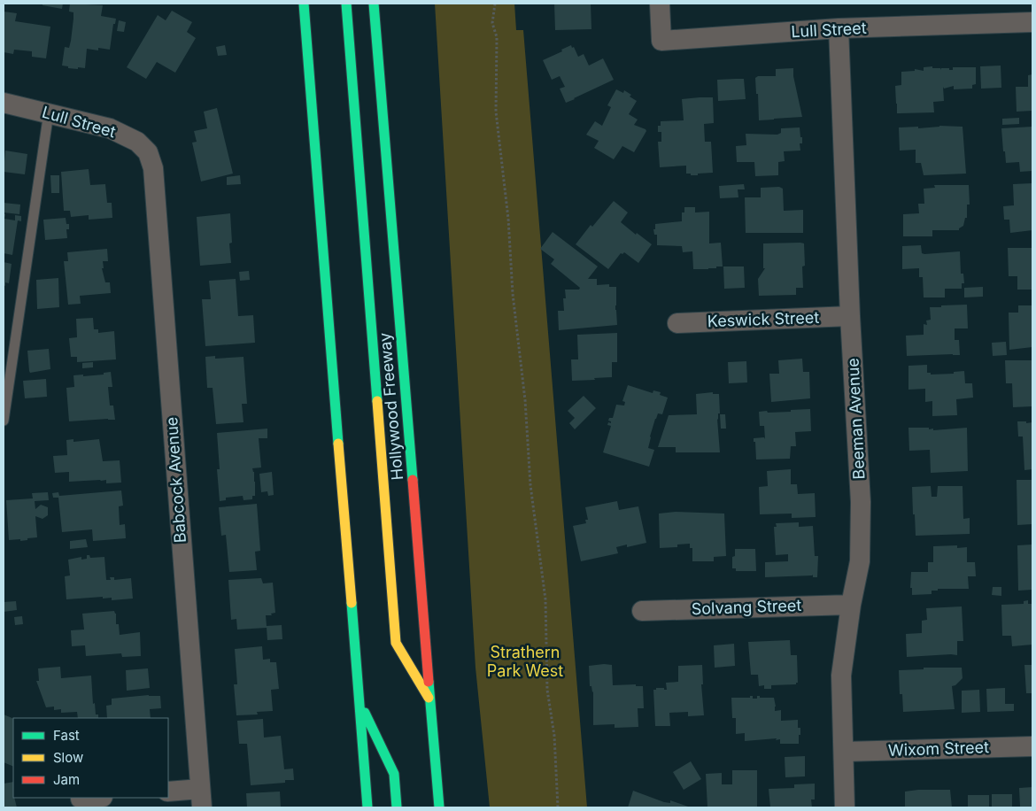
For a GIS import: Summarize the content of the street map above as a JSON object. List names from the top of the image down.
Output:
{
  "streets": {
    "highway": ["Hollywood Freeway"],
    "street": [
      "Lull Street",
      "Keswick Street",
      "Beeman Avenue",
      "Babcock Avenue",
      "Solvang Street",
      "Wixom Street"
    ]
  },
  "crossings": [
    ["Lull Street", "Beeman Avenue"],
    ["Lull Street", "Babcock Avenue"],
    ["Keswick Street", "Beeman Avenue"],
    ["Beeman Avenue", "Solvang Street"],
    ["Beeman Avenue", "Wixom Street"]
  ],
  "parks": ["Strathern Park West"],
  "legend": ["Fast", "Slow", "Jam"]
}
